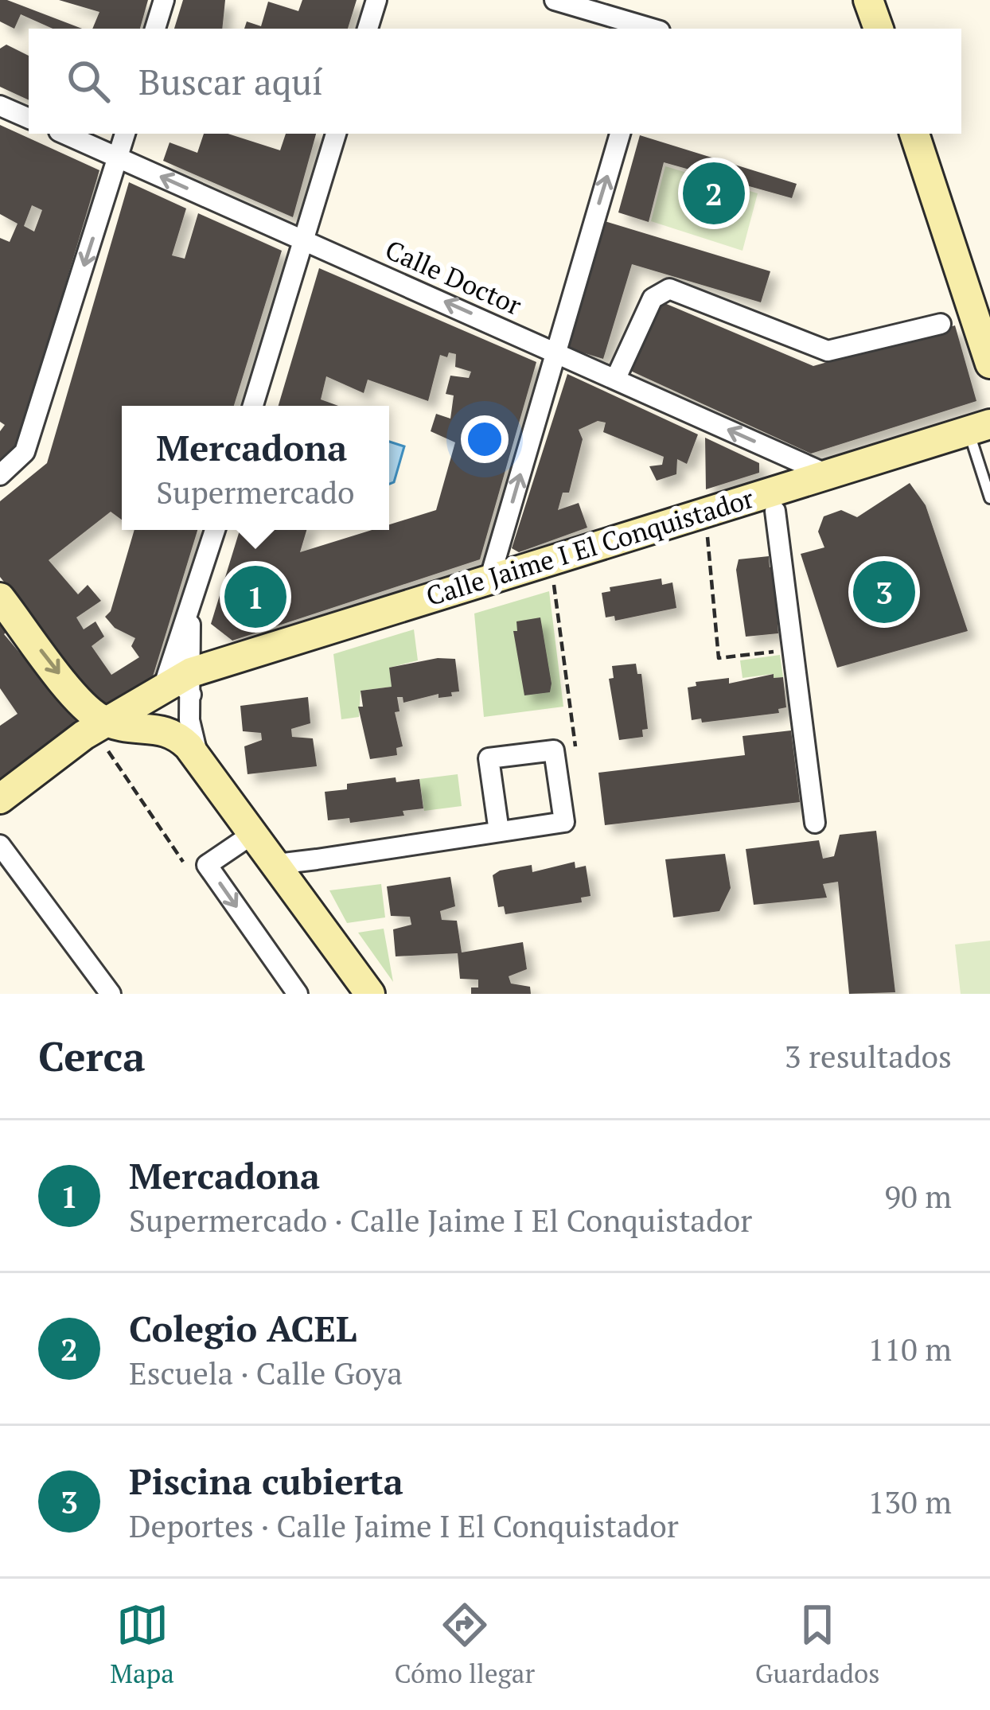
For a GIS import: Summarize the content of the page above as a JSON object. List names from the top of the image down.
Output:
{
  "streets": {
    "street": ["Calle Doctor", "Calle Jaime I El Conquistador"]
  },
  "crossings": [
    ["Calle Doctor", "Calle Jaime I El Conquistador"]
  ],
  "one_way": ["Calle Doctor"],
  "page": {
    "search": "Buscar aquí",
    "pins": ["2", "3", "1"],
    "popup": ["Mercadona", "Supermercado"],
    "heading": ["Cerca", "3 resultados"],
    "list": [
      {
        "mark": "1",
        "name": "Mercadona",
        "note": "Supermercado · Calle Jaime I El Conquistador",
        "value": "90 m"
      },
      {
        "mark": "2",
        "name": "Colegio ACEL",
        "note": "Escuela · Calle Goya",
        "value": "110 m"
      },
      {
        "mark": "3",
        "name": "Piscina cubierta",
        "note": "Deportes · Calle Jaime I El Conquistador",
        "value": "130 m"
      }
    ],
    "nav": ["Mapa", "Cómo llegar", "Guardados"]
  }
}
